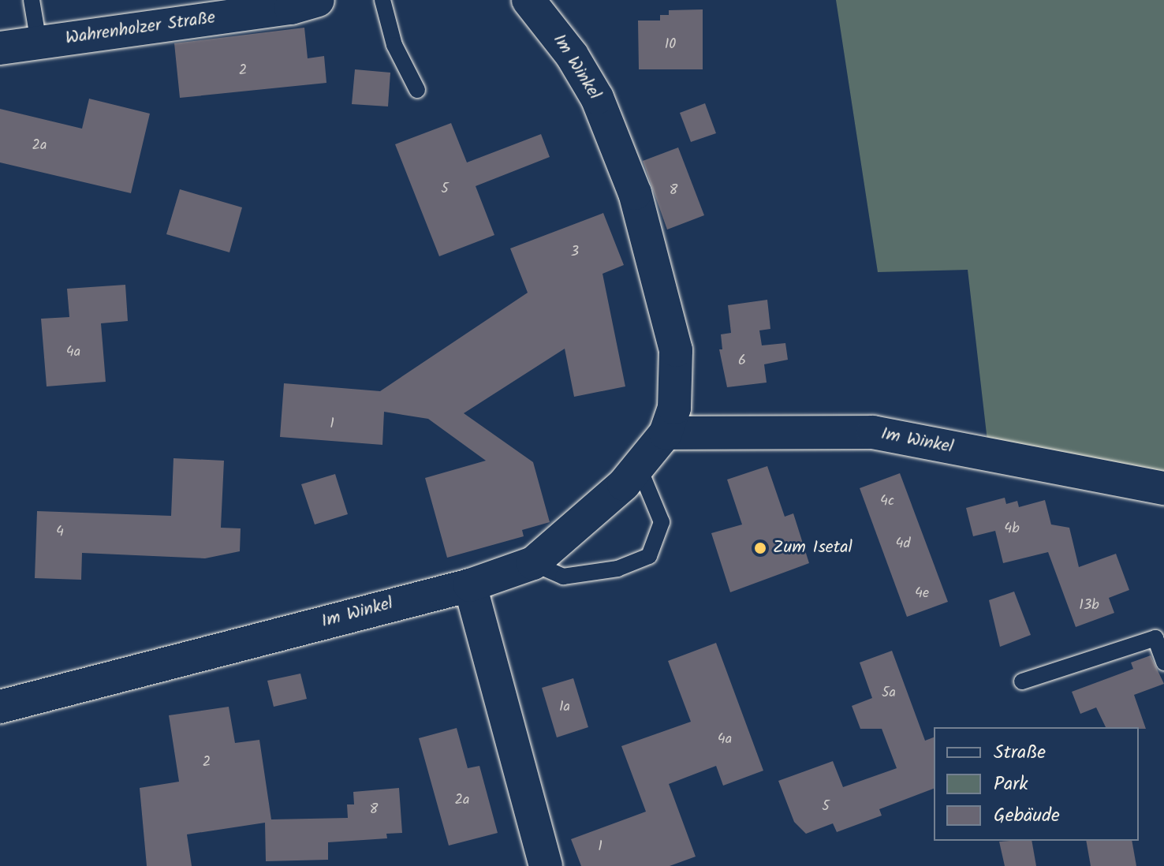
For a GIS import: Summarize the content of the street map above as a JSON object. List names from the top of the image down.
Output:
{
  "streets": {
    "street": ["Wahrenholzer Straße", "Im Winkel"]
  },
  "places": ["Zum Isetal"],
  "house_numbers": [
    "10",
    "2",
    "2a",
    "5",
    "8",
    "3",
    "4a",
    "6",
    "1",
    "4c",
    "4b",
    "4",
    "4d",
    "4e",
    "13b",
    "5a",
    "1a",
    "4a",
    "2",
    "2a",
    "5",
    "8",
    "1"
  ],
  "legend": ["Straße", "Park", "Gebäude"]
}
